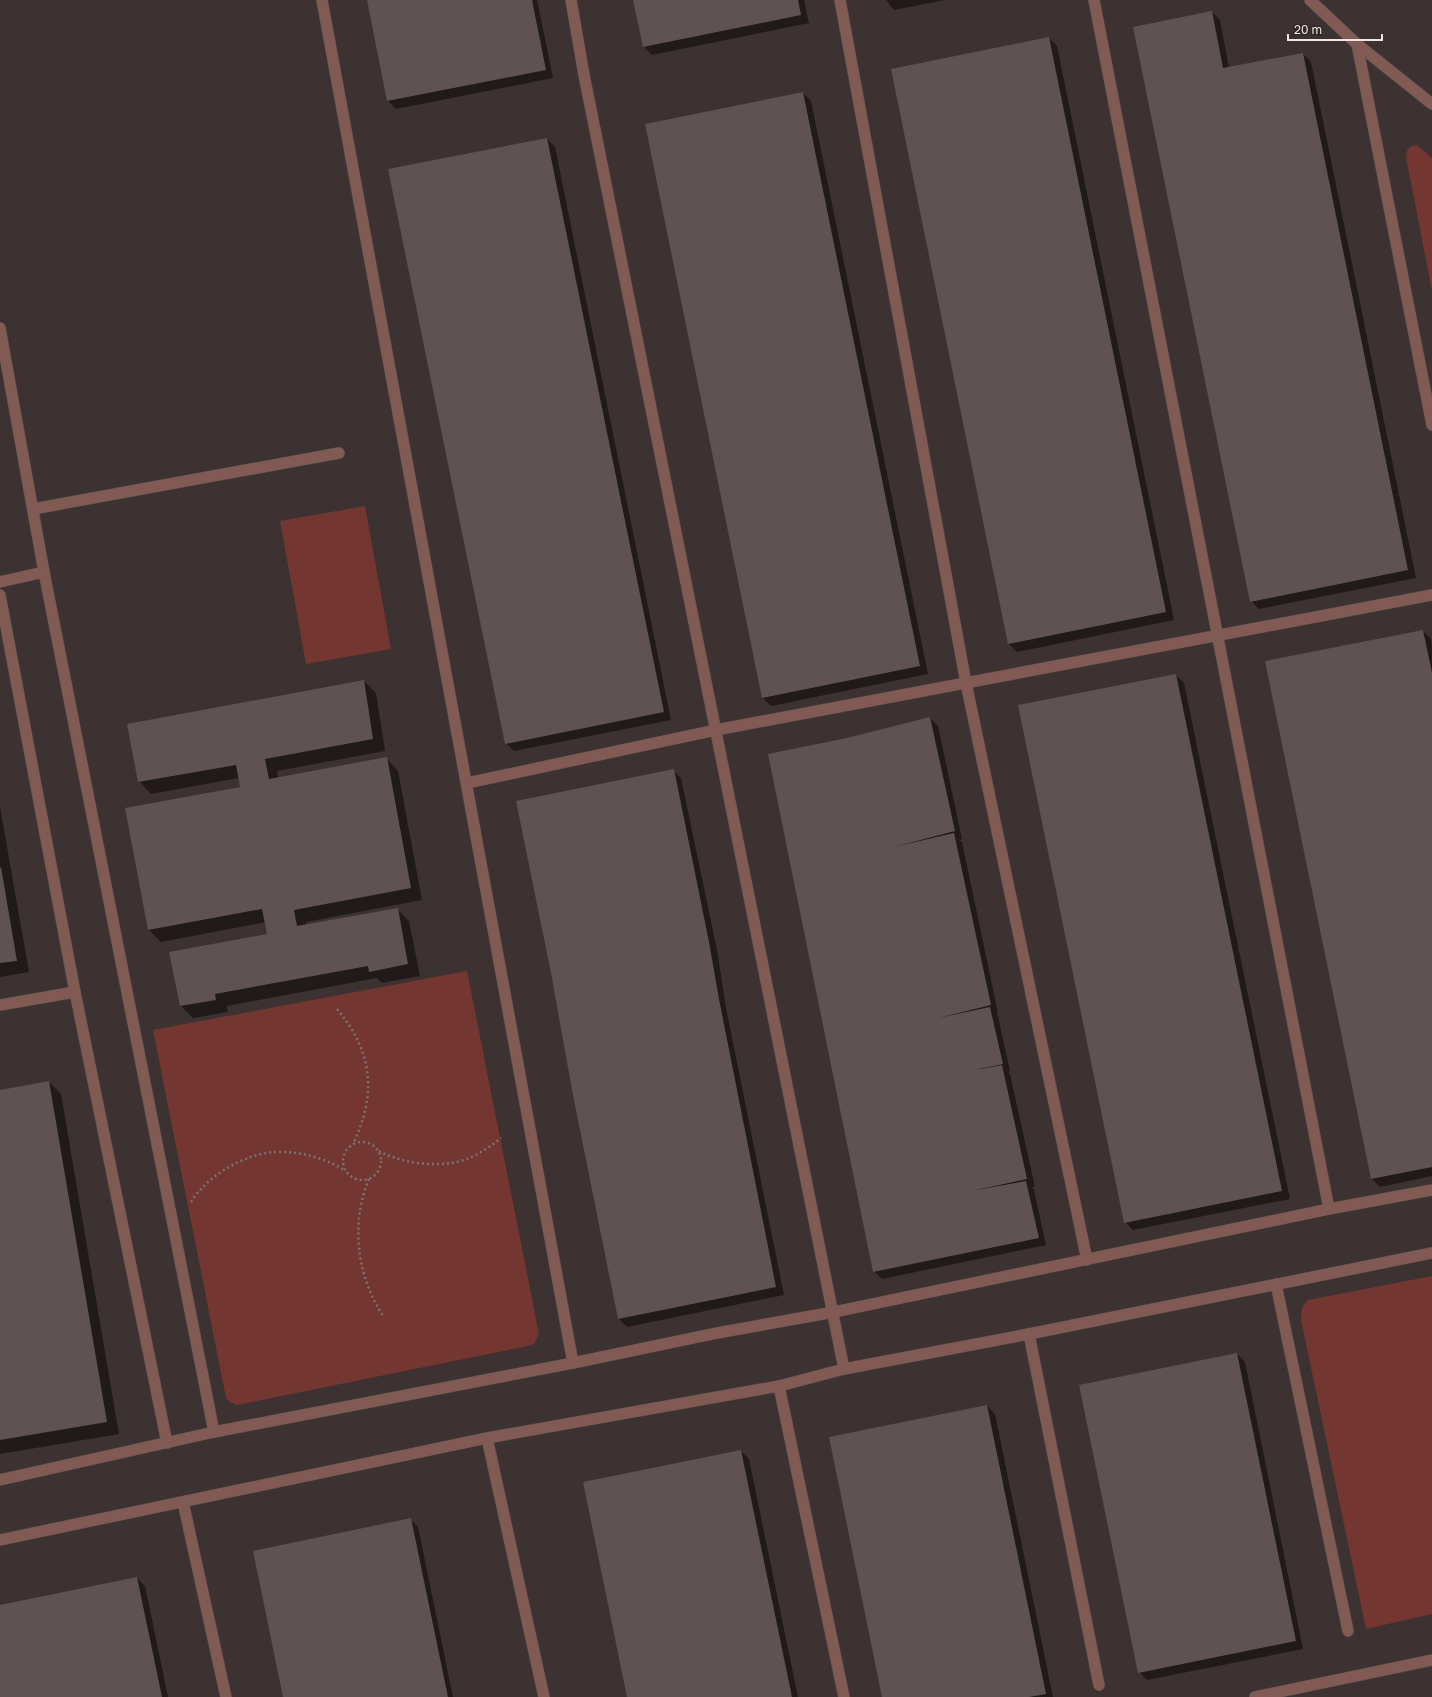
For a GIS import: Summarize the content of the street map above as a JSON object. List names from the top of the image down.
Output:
{
  "scale_bar": "20 m"
}
